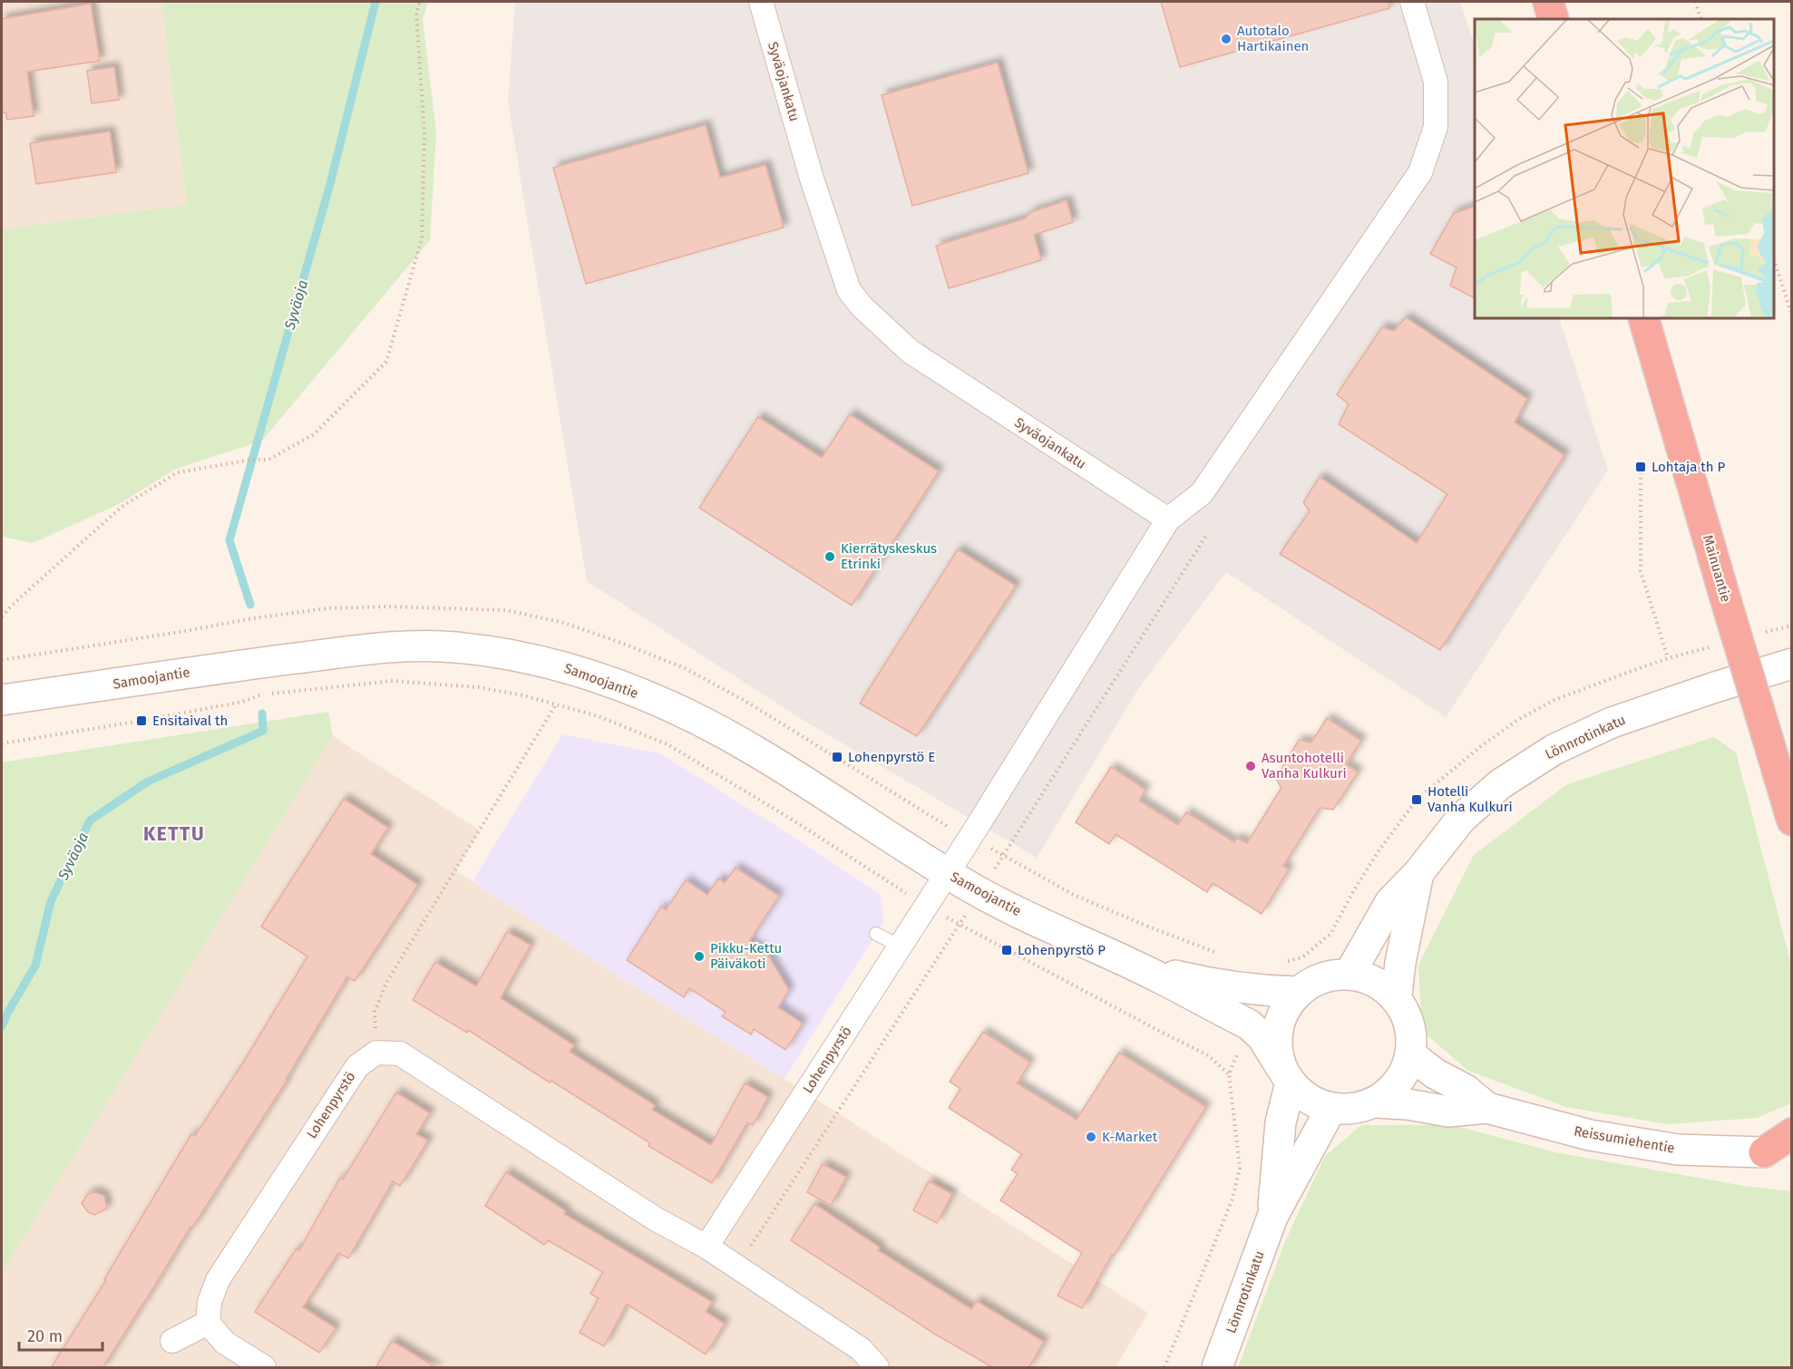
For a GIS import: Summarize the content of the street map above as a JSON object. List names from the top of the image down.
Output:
{
  "streets": {
    "highway": ["Mainuantie"],
    "street": [
      "Syväojankatu",
      "Samoojantie",
      "Lönnrotinkatu",
      "Lohenpyrstö",
      "Reissumiehentie"
    ]
  },
  "crossings": [
    ["Samoojantie", "Lönnrotinkatu"],
    ["Samoojantie", "Lohenpyrstö"],
    ["Samoojantie", "Reissumiehentie"],
    ["Lönnrotinkatu", "Reissumiehentie"]
  ],
  "districts": ["KETTU"],
  "water": ["Syväoja"],
  "places": {
    "other": [
      "Autotalo Hartikainen",
      "Kierrätyskeskus Etrinki",
      "Asuntohotelli Vanha Kulkuri",
      "Pikku-Kettu Päiväkoti",
      "K-Market"
    ],
    "transit": [
      "Lohtaja th P",
      "Ensitaival th",
      "Lohenpyrstö E",
      "Hotelli Vanha Kulkuri",
      "Lohenpyrstö P"
    ]
  },
  "scale_bar": "20 m"
}
